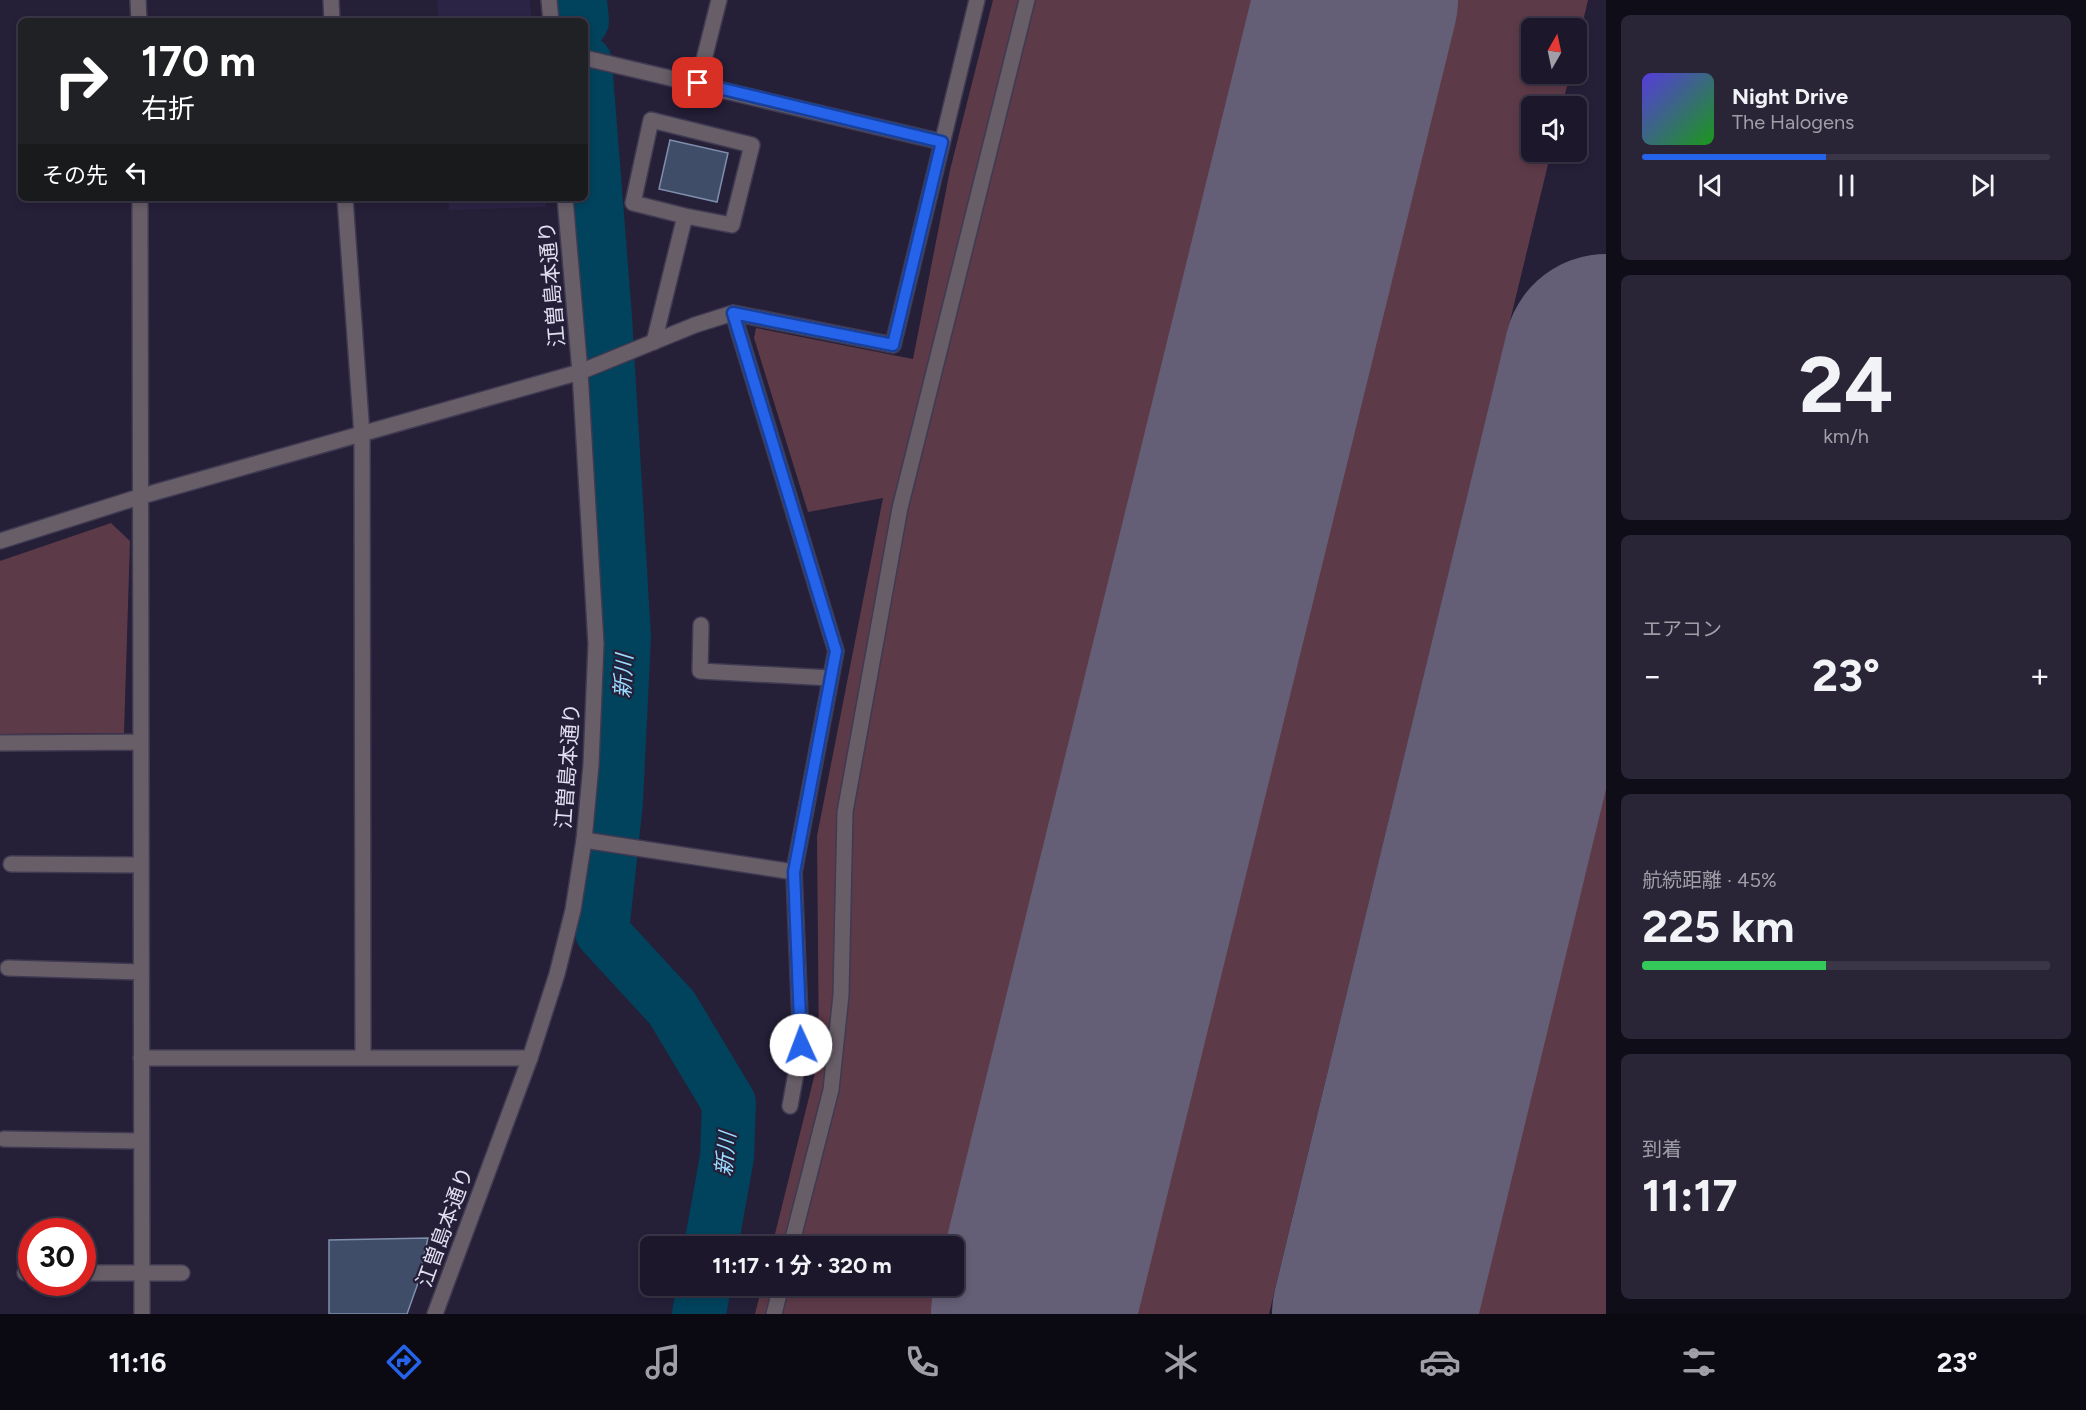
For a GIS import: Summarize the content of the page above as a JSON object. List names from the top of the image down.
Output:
{
  "streets": {
    "street": ["江曽島本通り"]
  },
  "water": ["新川"],
  "north": "top",
  "page": {
    "turn": ["170 m", "右折"],
    "song": ["Night Drive", "The Halogens"],
    "then": "その先",
    "tile": [
      ["24", "km/h"],
      "エアコン",
      ["航続距離 · 45%", "225 km"],
      ["到着", "11:17"]
    ],
    "heat": ["−", "23°", "+"],
    "limit": "30",
    "trip": "11:17 · 1 分 · 320 m",
    "tabs": ["11:16", "23°"]
  }
}
